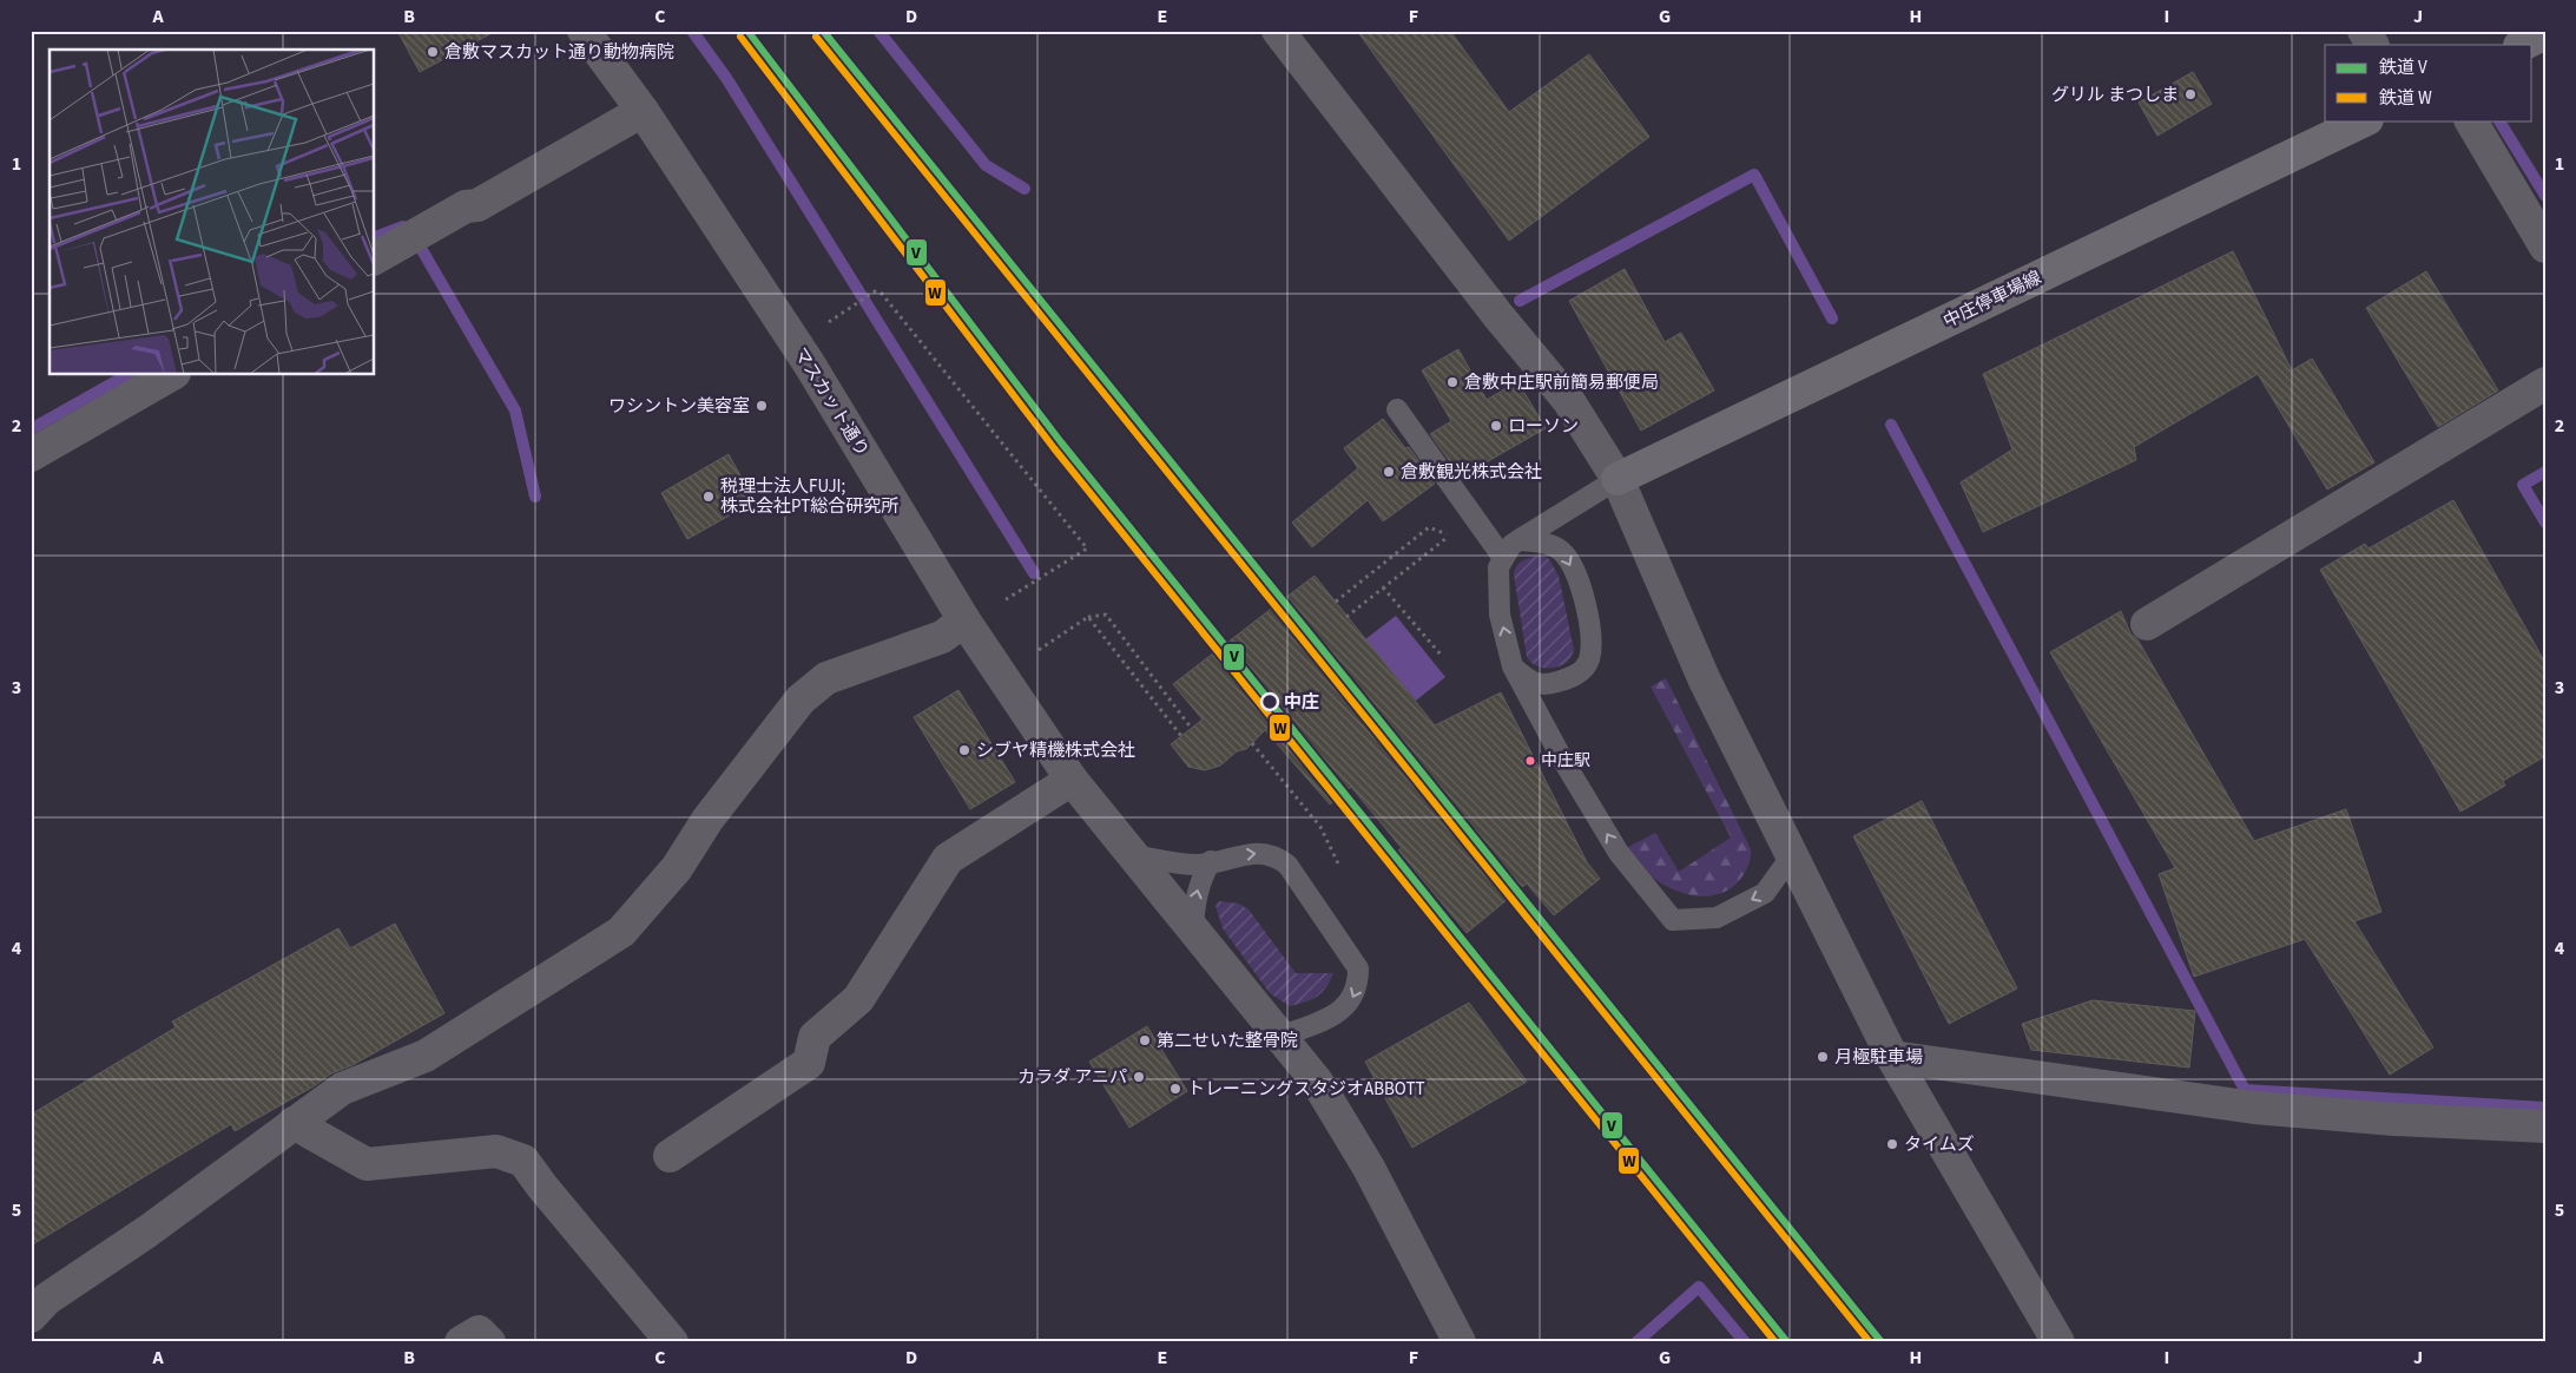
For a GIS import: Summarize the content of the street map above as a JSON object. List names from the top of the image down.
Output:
{
  "streets": {
    "main road": ["中庄停車場線"],
    "street": ["マスカット通り"]
  },
  "places": [
    "倉敷マスカット通り動物病院",
    "グリル まつしま",
    "倉敷中庄駅前簡易郵便局",
    "ワシントン美容室",
    "ローソン",
    "倉敷観光株式会社",
    "税理士法人FUJI; 株式会社PT総合研究所",
    "中庄",
    "シブヤ精機株式会社",
    "中庄駅",
    "第二せいた整骨院",
    "月極駐車場",
    "カラダ アニパ",
    "トレーニングスタジオABBOTT",
    "タイムズ"
  ],
  "lines": ["rail line V", "rail line W"],
  "legend": ["鉄道 V", "鉄道 W"],
  "grid": {
    "columns": [
      "A",
      "B",
      "C",
      "D",
      "E",
      "F",
      "G",
      "H",
      "I",
      "J"
    ],
    "rows": [
      "1",
      "2",
      "3",
      "4",
      "5"
    ]
  }
}
